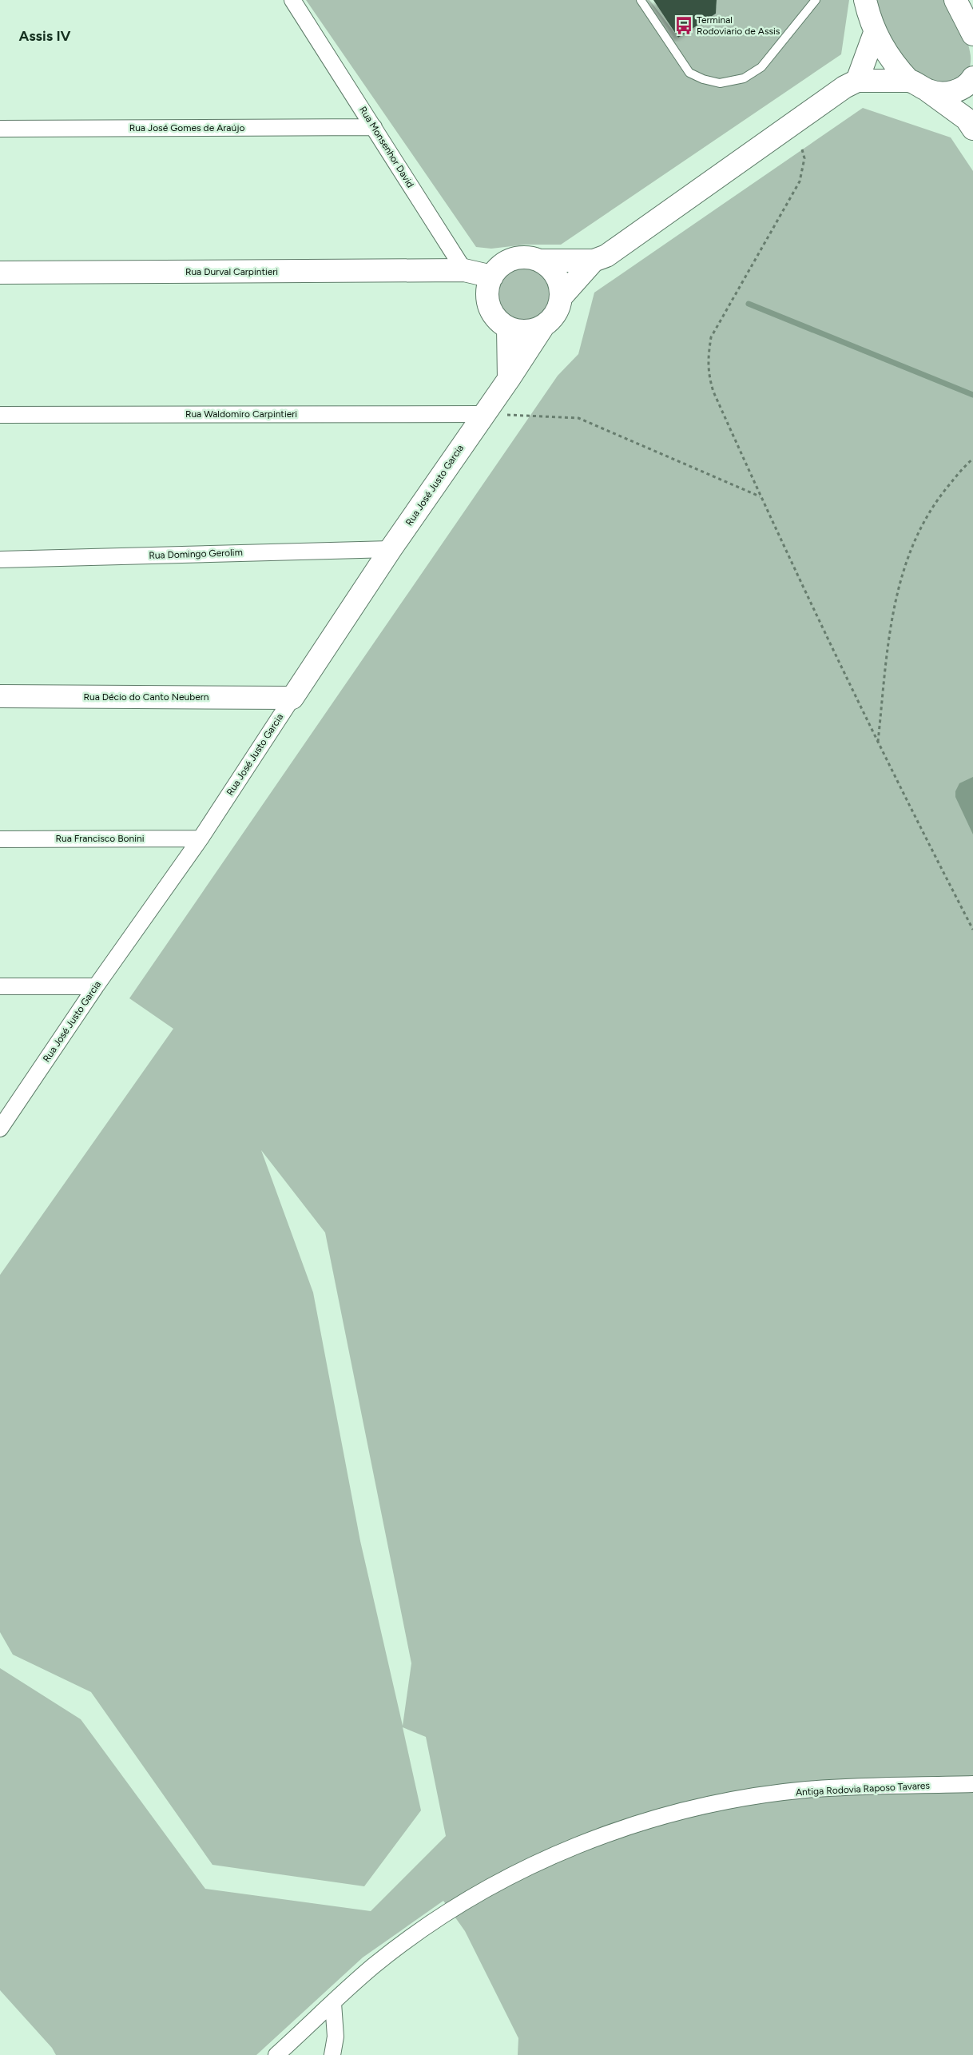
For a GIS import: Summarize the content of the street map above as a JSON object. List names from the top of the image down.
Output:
{
  "streets": {
    "street": [
      "Rua José Gomes de Araújo",
      "Rua Monsenhor David",
      "Rua Durval Carpintieri",
      "Rua Waldomiro Carpintieri",
      "Rua José Justo Garcia",
      "Rua Domingo Gerolim",
      "Rua Décio do Canto Neubern",
      "Rua Francisco Bonini",
      "Antiga Rodovia Raposo Tavares"
    ]
  },
  "crossings": [
    ["Rua José Gomes de Araújo", "Rua Monsenhor David"],
    ["Rua Monsenhor David", "Rua Durval Carpintieri"],
    ["Rua Waldomiro Carpintieri", "Rua José Justo Garcia"],
    ["Rua José Justo Garcia", "Rua Domingo Gerolim"],
    ["Rua José Justo Garcia", "Rua Décio do Canto Neubern"],
    ["Rua José Justo Garcia", "Rua Francisco Bonini"]
  ],
  "districts": ["Assis IV"],
  "places": {
    "bus stop": ["Terminal Rodoviario de Assis"]
  }
}
